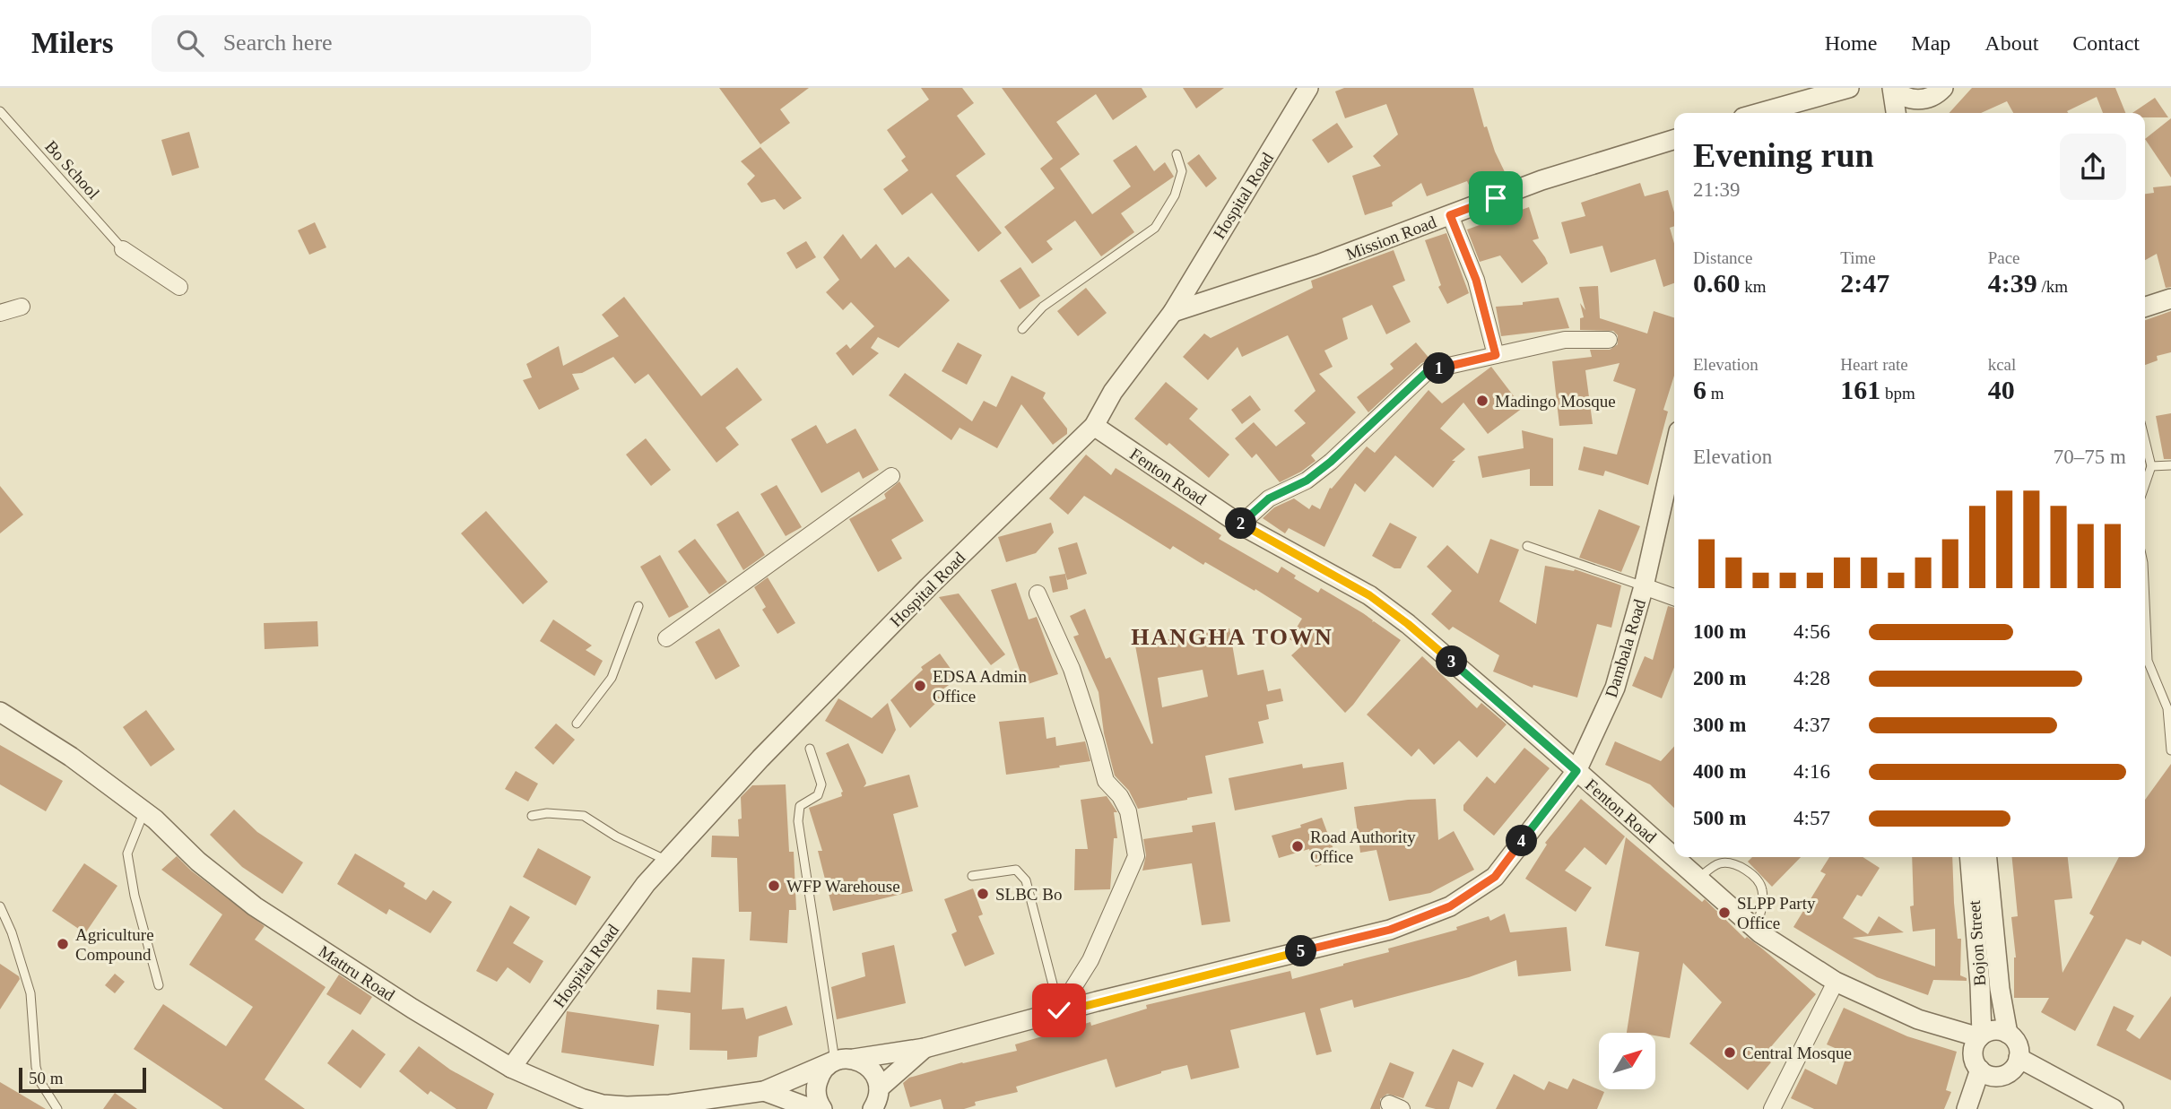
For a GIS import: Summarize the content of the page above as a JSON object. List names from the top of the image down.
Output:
{
  "streets": {
    "street": [
      "Hospital Road",
      "Mission Road",
      "Fenton Road",
      "Dambala Road",
      "Bojon Street",
      "Mattru Road"
    ],
    "lane": ["Bo School"]
  },
  "crossings": [
    ["Hospital Road", "Mission Road"],
    ["Hospital Road", "Fenton Road"],
    ["Hospital Road", "Mattru Road"],
    ["Fenton Road", "Dambala Road"],
    ["Fenton Road", "Bojon Street"],
    ["Dambala Road", "Mattru Road"]
  ],
  "districts": ["HANGHA TOWN"],
  "places": [
    "Madingo Mosque",
    "EDSA Admin Office",
    "Road Authority Office",
    "WFP Warehouse",
    "SLBC Bo",
    "SLPP Party Office",
    "Agriculture Compound",
    "Central Mosque"
  ],
  "scale_bar": "50 m",
  "north": "top right",
  "page": {
    "header": "Milers",
    "search": "Search here",
    "nav": [
      "Home",
      "Map",
      "About",
      "Contact"
    ],
    "heading": ["Evening run", "21:39"],
    "stats": [
      ["Distance", "0.60 km"],
      ["Time", "2:47"],
      ["Pace", "4:39 /km"],
      ["Elevation", "6 m"],
      ["Heart rate", "161 bpm"],
      ["kcal", "40"]
    ],
    "pins": [
      "1",
      "2",
      "3",
      "4",
      "5"
    ],
    "chart": ["Elevation", "70–75 m"],
    "list": [
      {
        "name": "100 m",
        "note": "4:56"
      },
      {
        "name": "200 m",
        "note": "4:28"
      },
      {
        "name": "300 m",
        "note": "4:37"
      },
      {
        "name": "400 m",
        "note": "4:16"
      },
      {
        "name": "500 m",
        "note": "4:57"
      }
    ],
    "scale": "50 m"
  }
}
